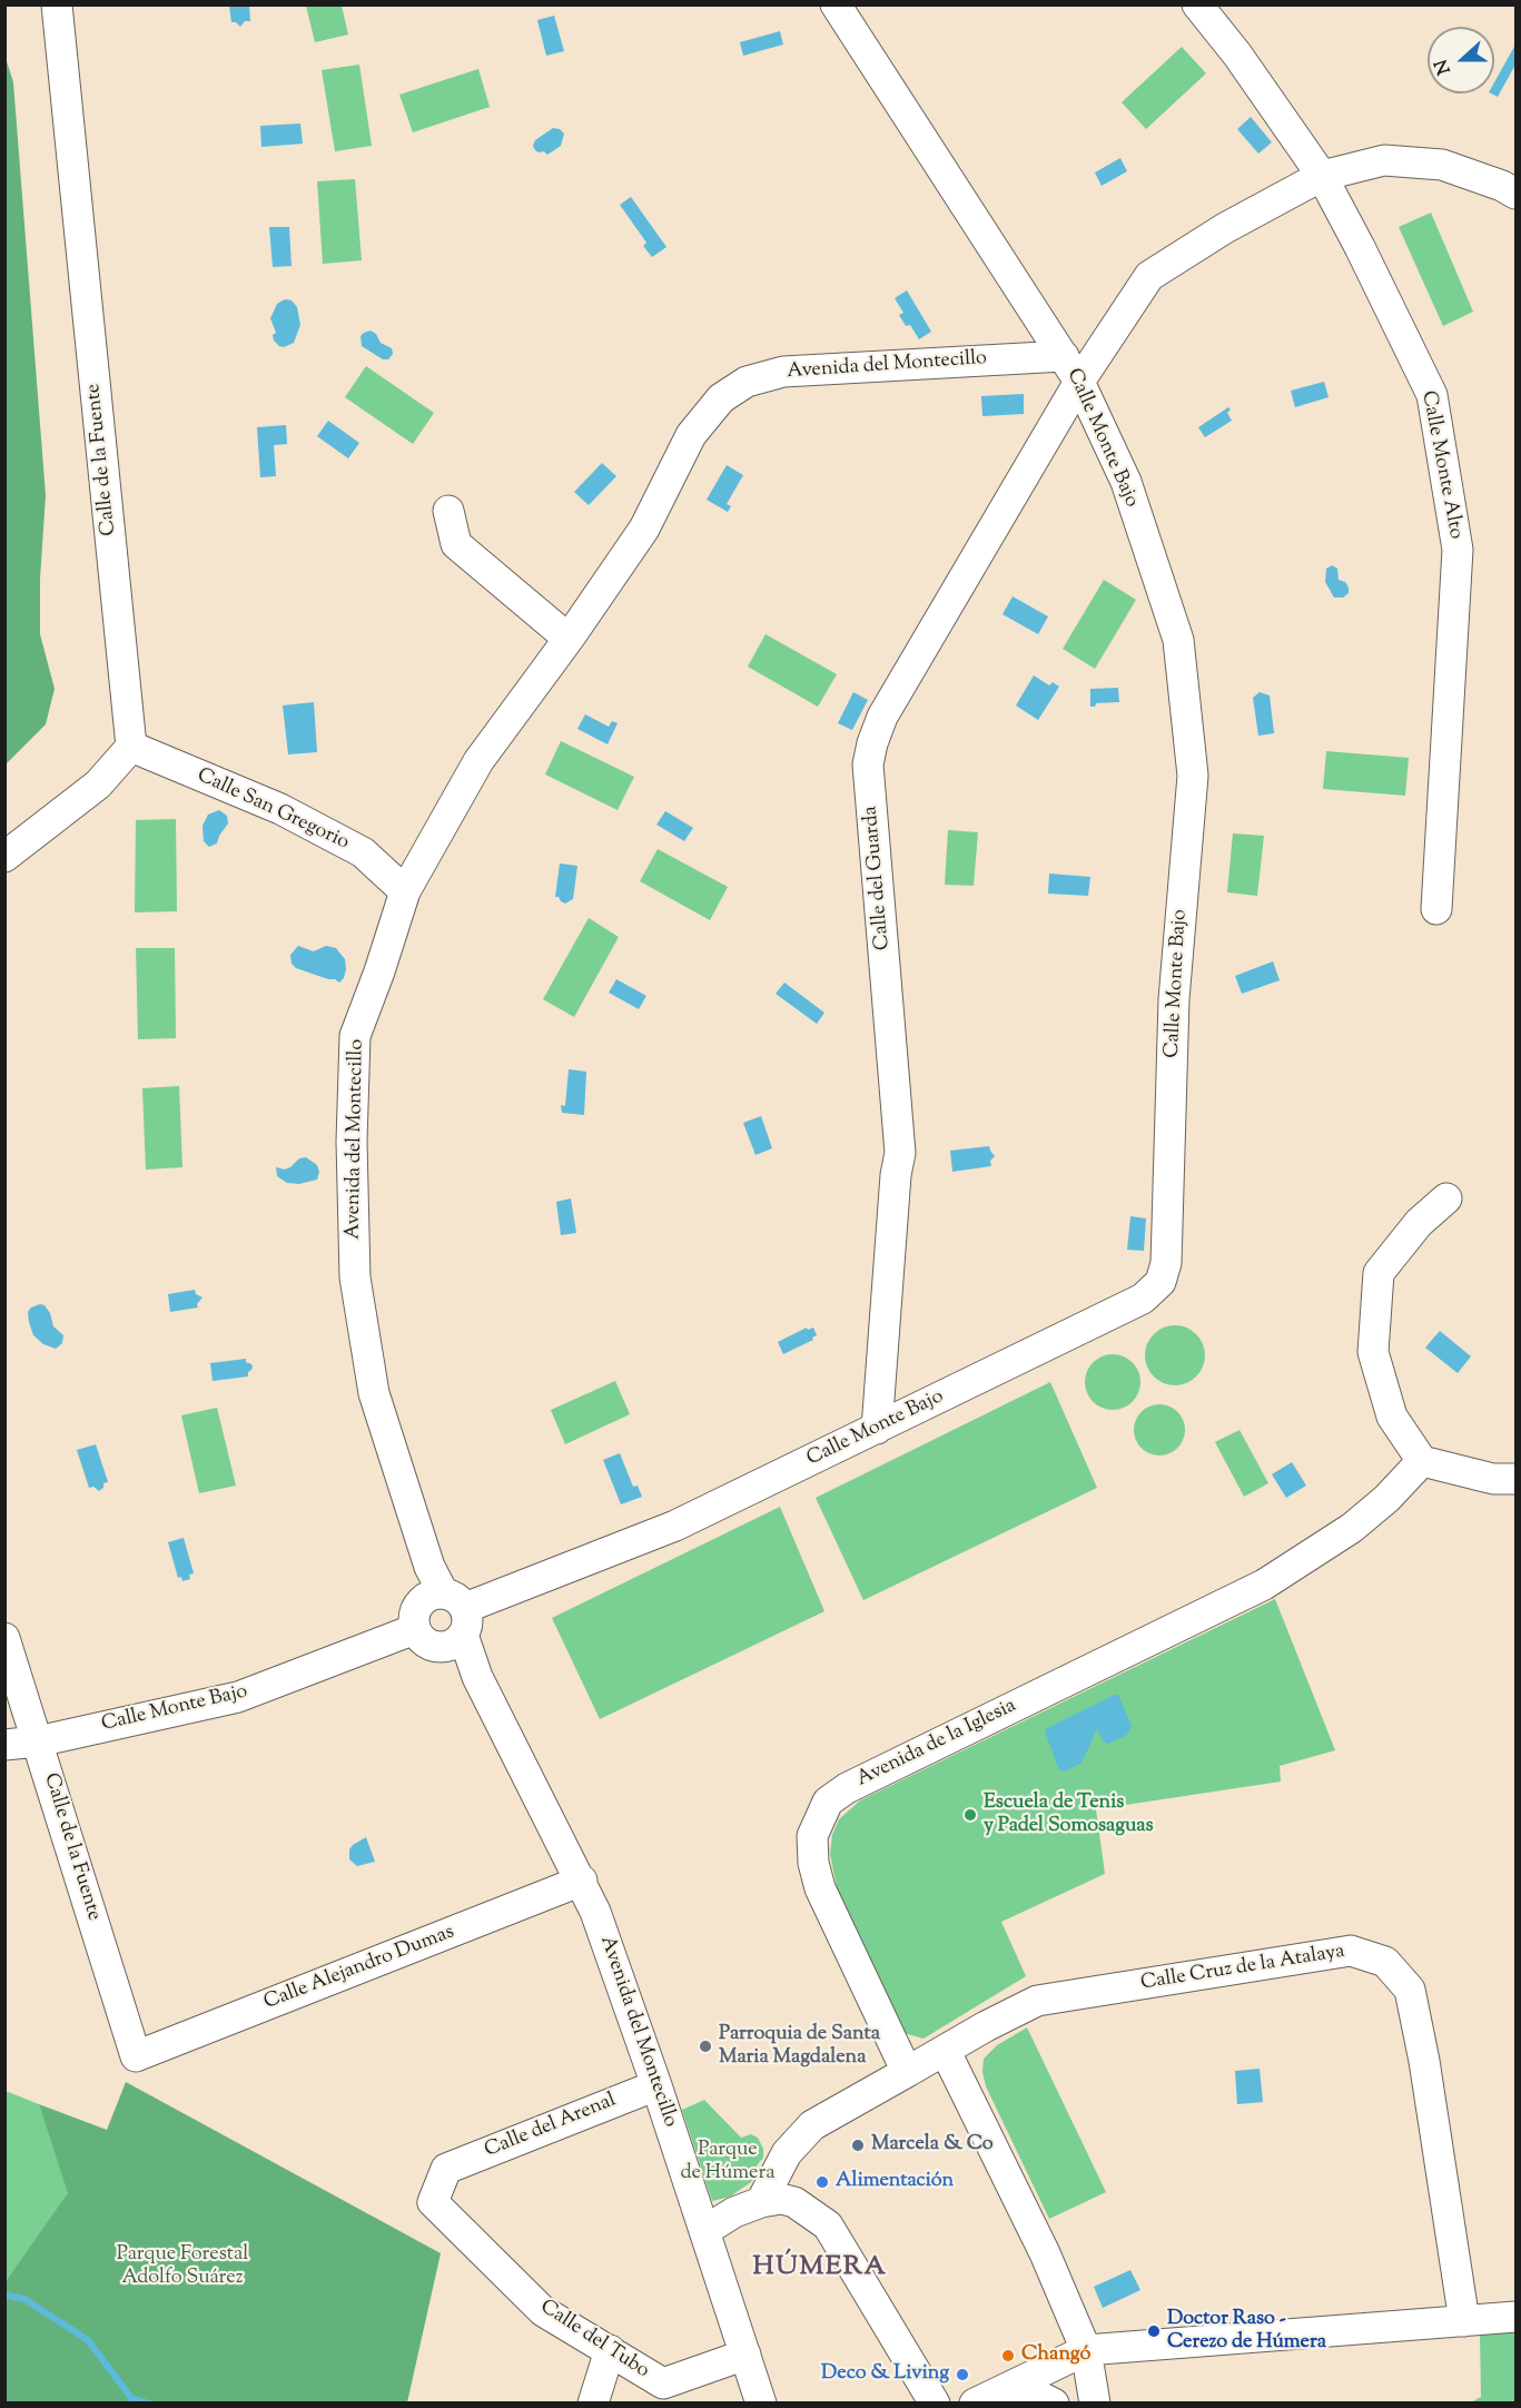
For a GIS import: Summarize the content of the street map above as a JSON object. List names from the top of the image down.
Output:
{
  "streets": {
    "street": [
      "Avenida del Montecillo",
      "Calle Monte Bajo",
      "Calle de la Fuente",
      "Calle Monte Alto",
      "Calle San Gregorio",
      "Calle del Guarda",
      "Avenida de la Iglesia",
      "Calle Alejandro Dumas",
      "Calle Cruz de la Atalaya",
      "Calle del Arenal",
      "Calle del Tubo"
    ]
  },
  "crossings": [
    ["Avenida del Montecillo", "Calle Monte Bajo"],
    ["Avenida del Montecillo", "Calle San Gregorio"],
    ["Avenida del Montecillo", "Calle Alejandro Dumas"],
    ["Avenida del Montecillo", "Calle del Arenal"],
    ["Avenida del Montecillo", "Calle del Tubo"],
    ["Calle Monte Bajo", "Calle de la Fuente"],
    ["Calle Monte Bajo", "Calle del Guarda"],
    ["Calle de la Fuente", "Calle San Gregorio"],
    ["Calle de la Fuente", "Calle Alejandro Dumas"],
    ["Avenida de la Iglesia", "Calle Cruz de la Atalaya"],
    ["Calle del Arenal", "Calle del Tubo"]
  ],
  "districts": ["HÚMERA"],
  "parks": ["Parque de Húmera", "Parque Forestal Adolfo Suárez"],
  "places": [
    "Escuela de Tenis y Padel Somosaguas",
    "Parroquia de Santa Maria Magdalena",
    "Marcela & Co",
    "Alimentación",
    "Doctor Raso - Cerezo de Húmera",
    "Changó",
    "Deco & Living"
  ],
  "north": "left"
}
